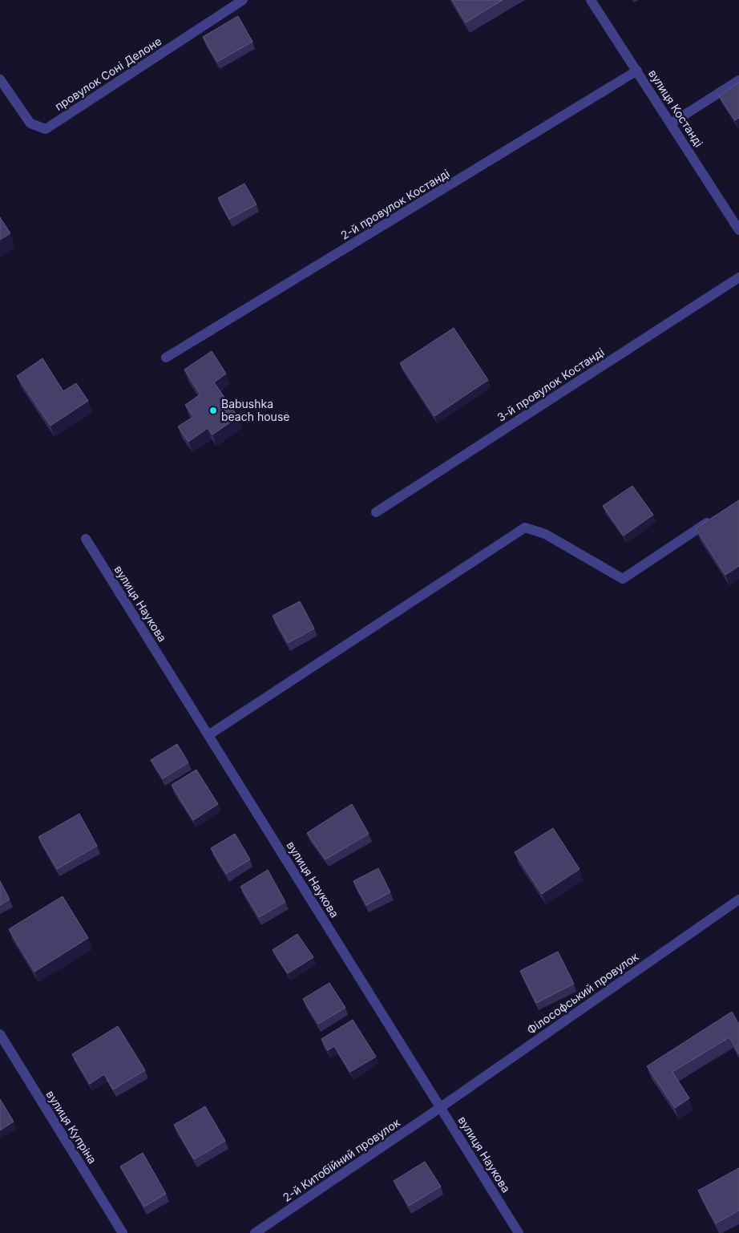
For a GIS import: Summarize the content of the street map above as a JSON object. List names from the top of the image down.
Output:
{
  "streets": {
    "street": [
      "провулок Соні Делоне",
      "вулиця Костанді",
      "2-й провулок Костанді",
      "3-й провулок Костанді",
      "вулиця Наукова",
      "Філософський провулок",
      "вулиця Купріна",
      "2-й Китобійний провулок"
    ]
  },
  "crossings": [
    ["вулиця Костанді", "2-й провулок Костанді"],
    ["вулиця Наукова", "Філософський провулок"],
    ["вулиця Наукова", "2-й Китобійний провулок"],
    ["Філософський провулок", "2-й Китобійний провулок"]
  ],
  "places": ["Babushka beach house"]
}
